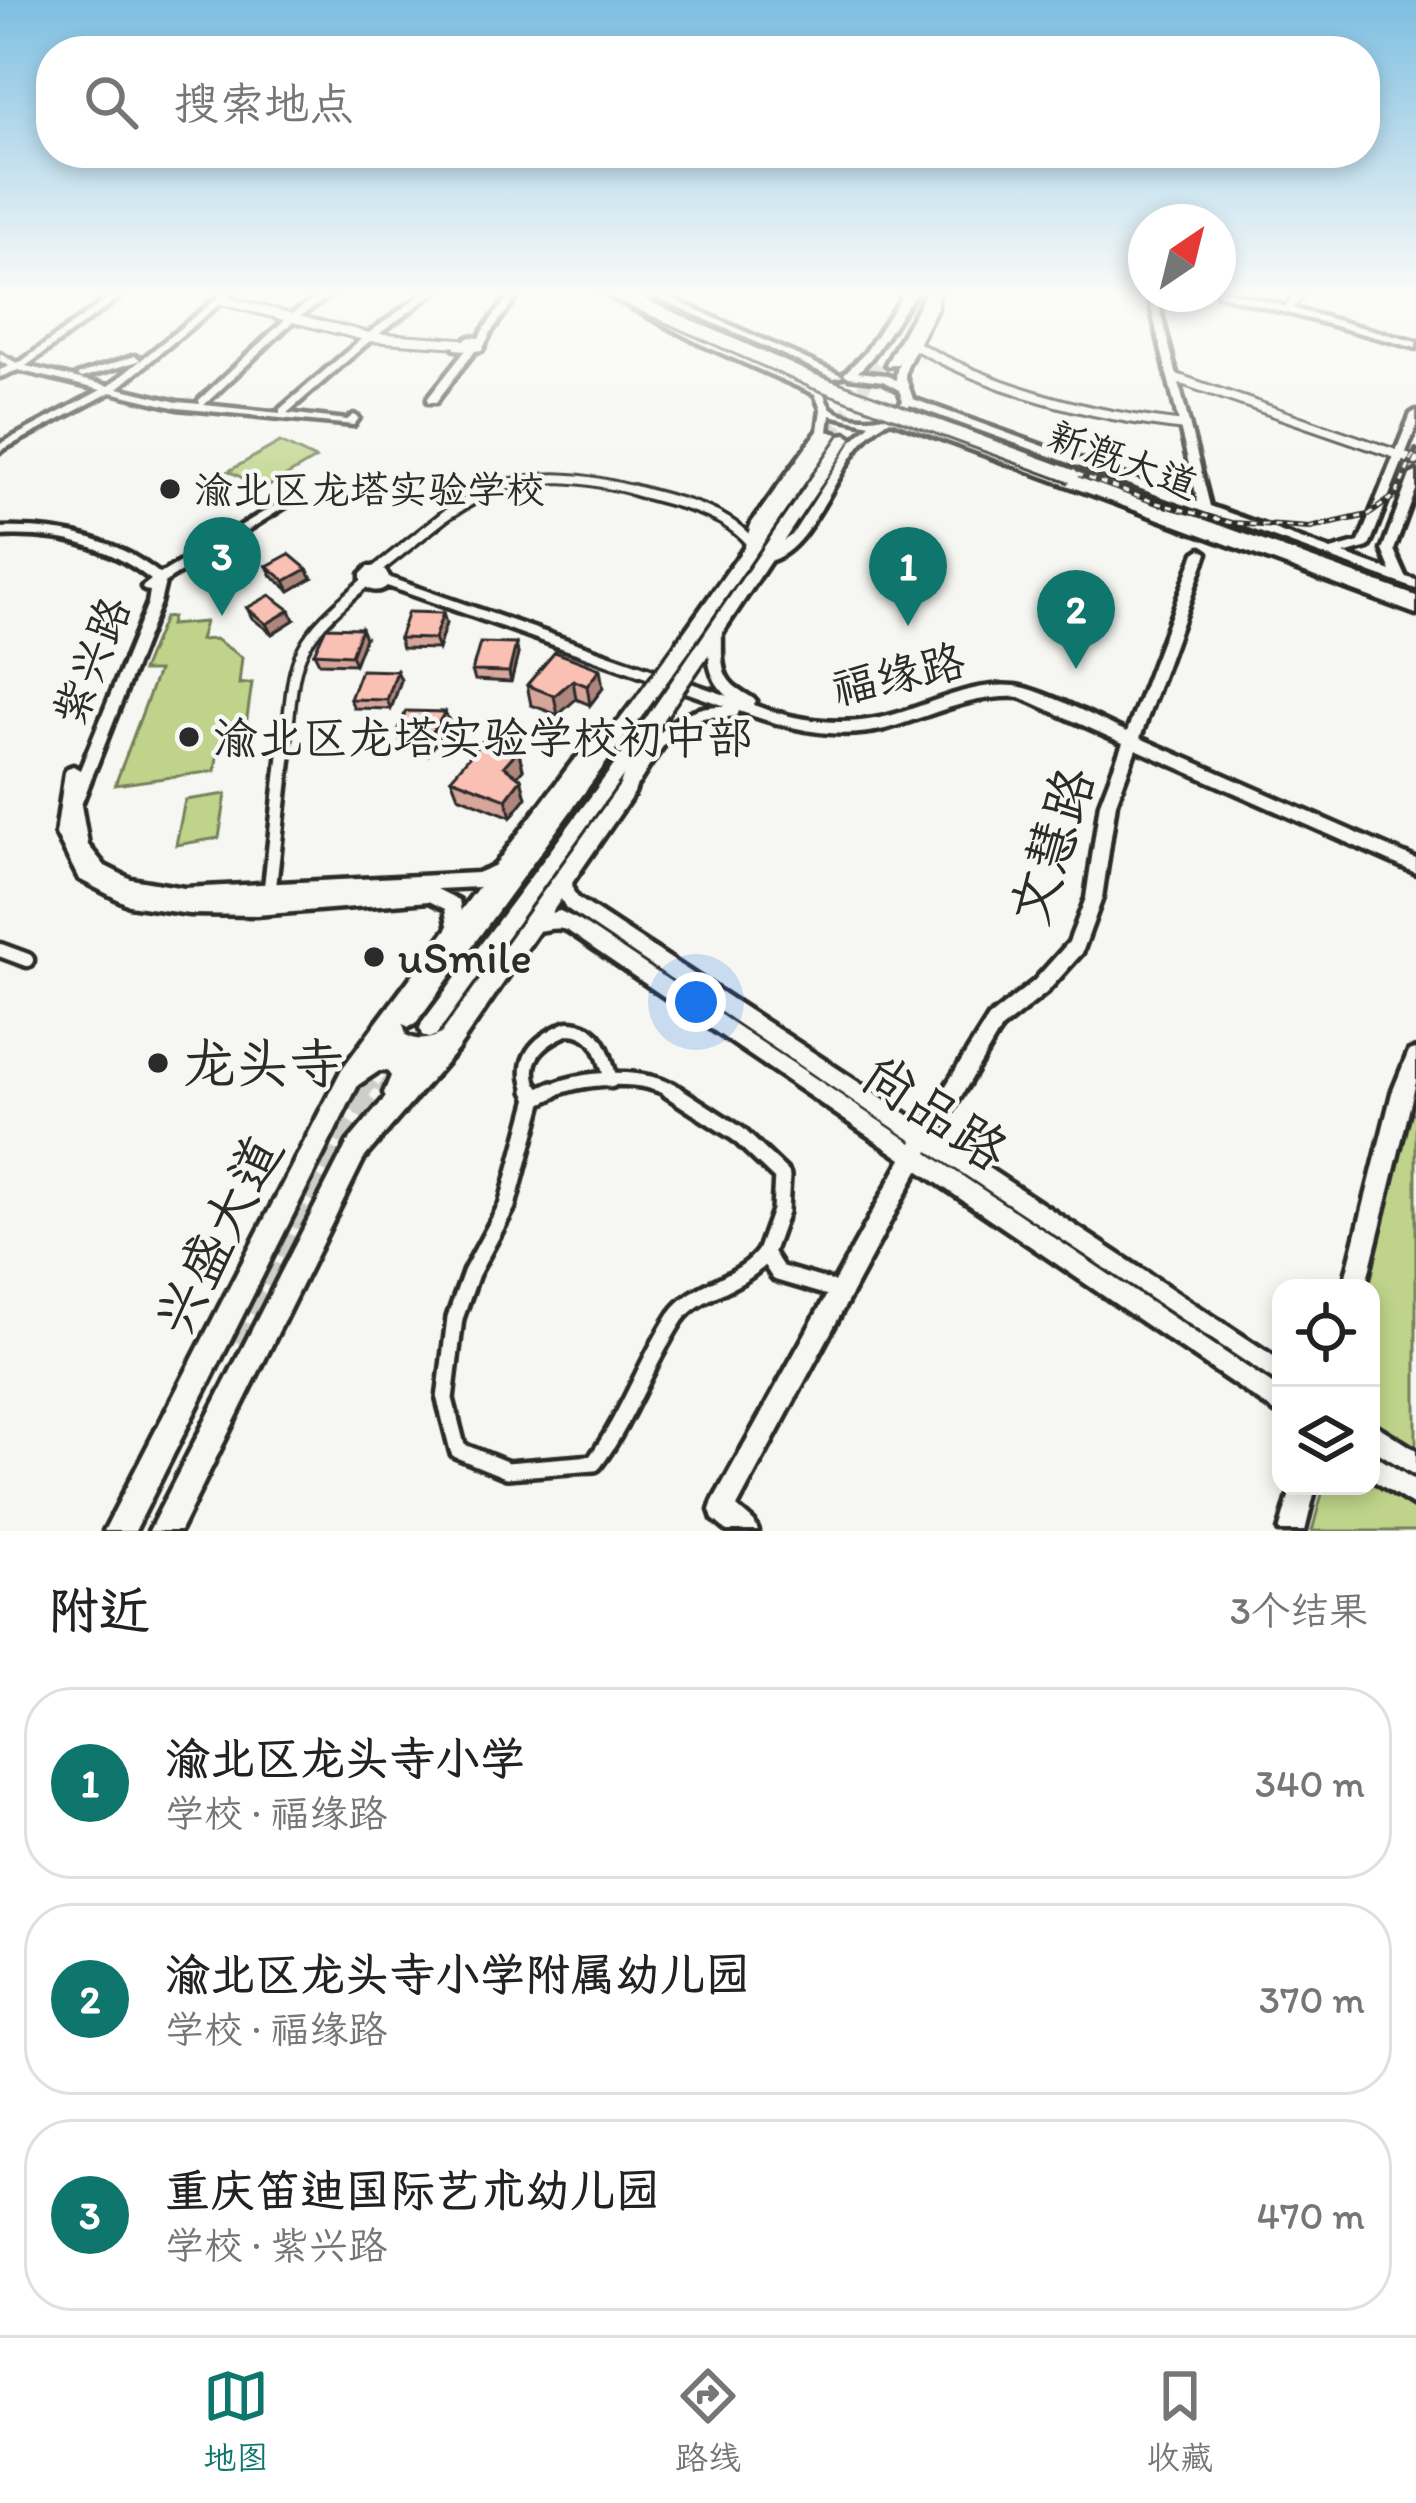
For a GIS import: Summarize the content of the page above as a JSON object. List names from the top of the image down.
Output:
{
  "streets": {
    "main road": ["新溉大道", "兴盛大道"],
    "street": [
      "紫兴路",
      "福缘路",
      "文慧路",
      "尚品路"
    ]
  },
  "crossings": [
    ["紫兴路", "兴盛大道"],
    ["福缘路", "文慧路"],
    ["文慧路", "尚品路"],
    ["尚品路", "兴盛大道"]
  ],
  "places": [
    "渝北区龙塔实验学校",
    "渝北区龙塔实验学校初中部",
    "uSmile",
    "龙头寺"
  ],
  "north": "top right",
  "page": {
    "search": "搜索地点",
    "pins": ["3", "1", "2"],
    "heading": ["附近", "3个结果"],
    "list": [
      {
        "mark": "1",
        "name": "渝北区龙头寺小学",
        "note": "学校 · 福缘路",
        "value": "340 m"
      },
      {
        "mark": "2",
        "name": "渝北区龙头寺小学附属幼儿园",
        "note": "学校 · 福缘路",
        "value": "370 m"
      },
      {
        "mark": "3",
        "name": "重庆笛迪国际艺术幼儿园",
        "note": "学校 · 紫兴路",
        "value": "470 m"
      }
    ],
    "nav": ["地图", "路线", "收藏"]
  }
}
